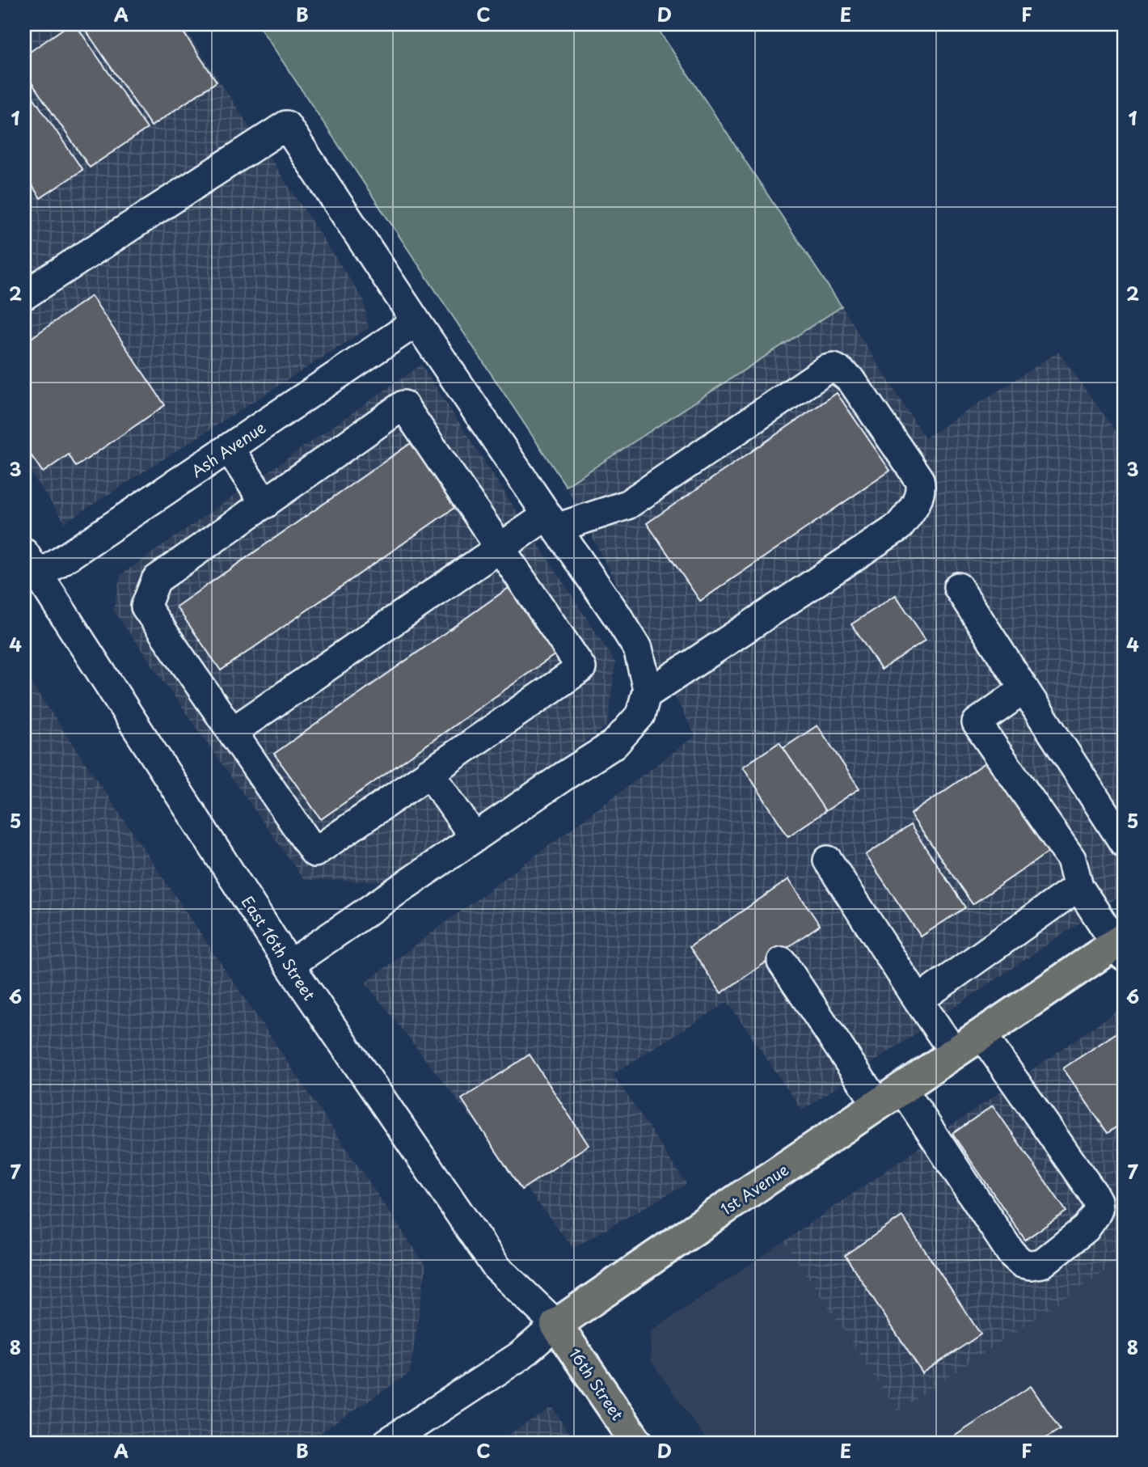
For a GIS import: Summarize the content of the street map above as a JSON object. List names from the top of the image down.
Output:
{
  "streets": {
    "main road": ["1st Avenue", "16th Street"],
    "street": ["Ash Avenue", "East 16th Street"]
  },
  "crossings": [
    ["Ash Avenue", "East 16th Street"],
    ["East 16th Street", "1st Avenue"],
    ["East 16th Street", "16th Street"],
    ["1st Avenue", "16th Street"]
  ],
  "grid": {
    "columns": [
      "A",
      "B",
      "C",
      "D",
      "E",
      "F"
    ],
    "rows": [
      "1",
      "2",
      "3",
      "4",
      "5",
      "6",
      "7",
      "8"
    ]
  }
}
